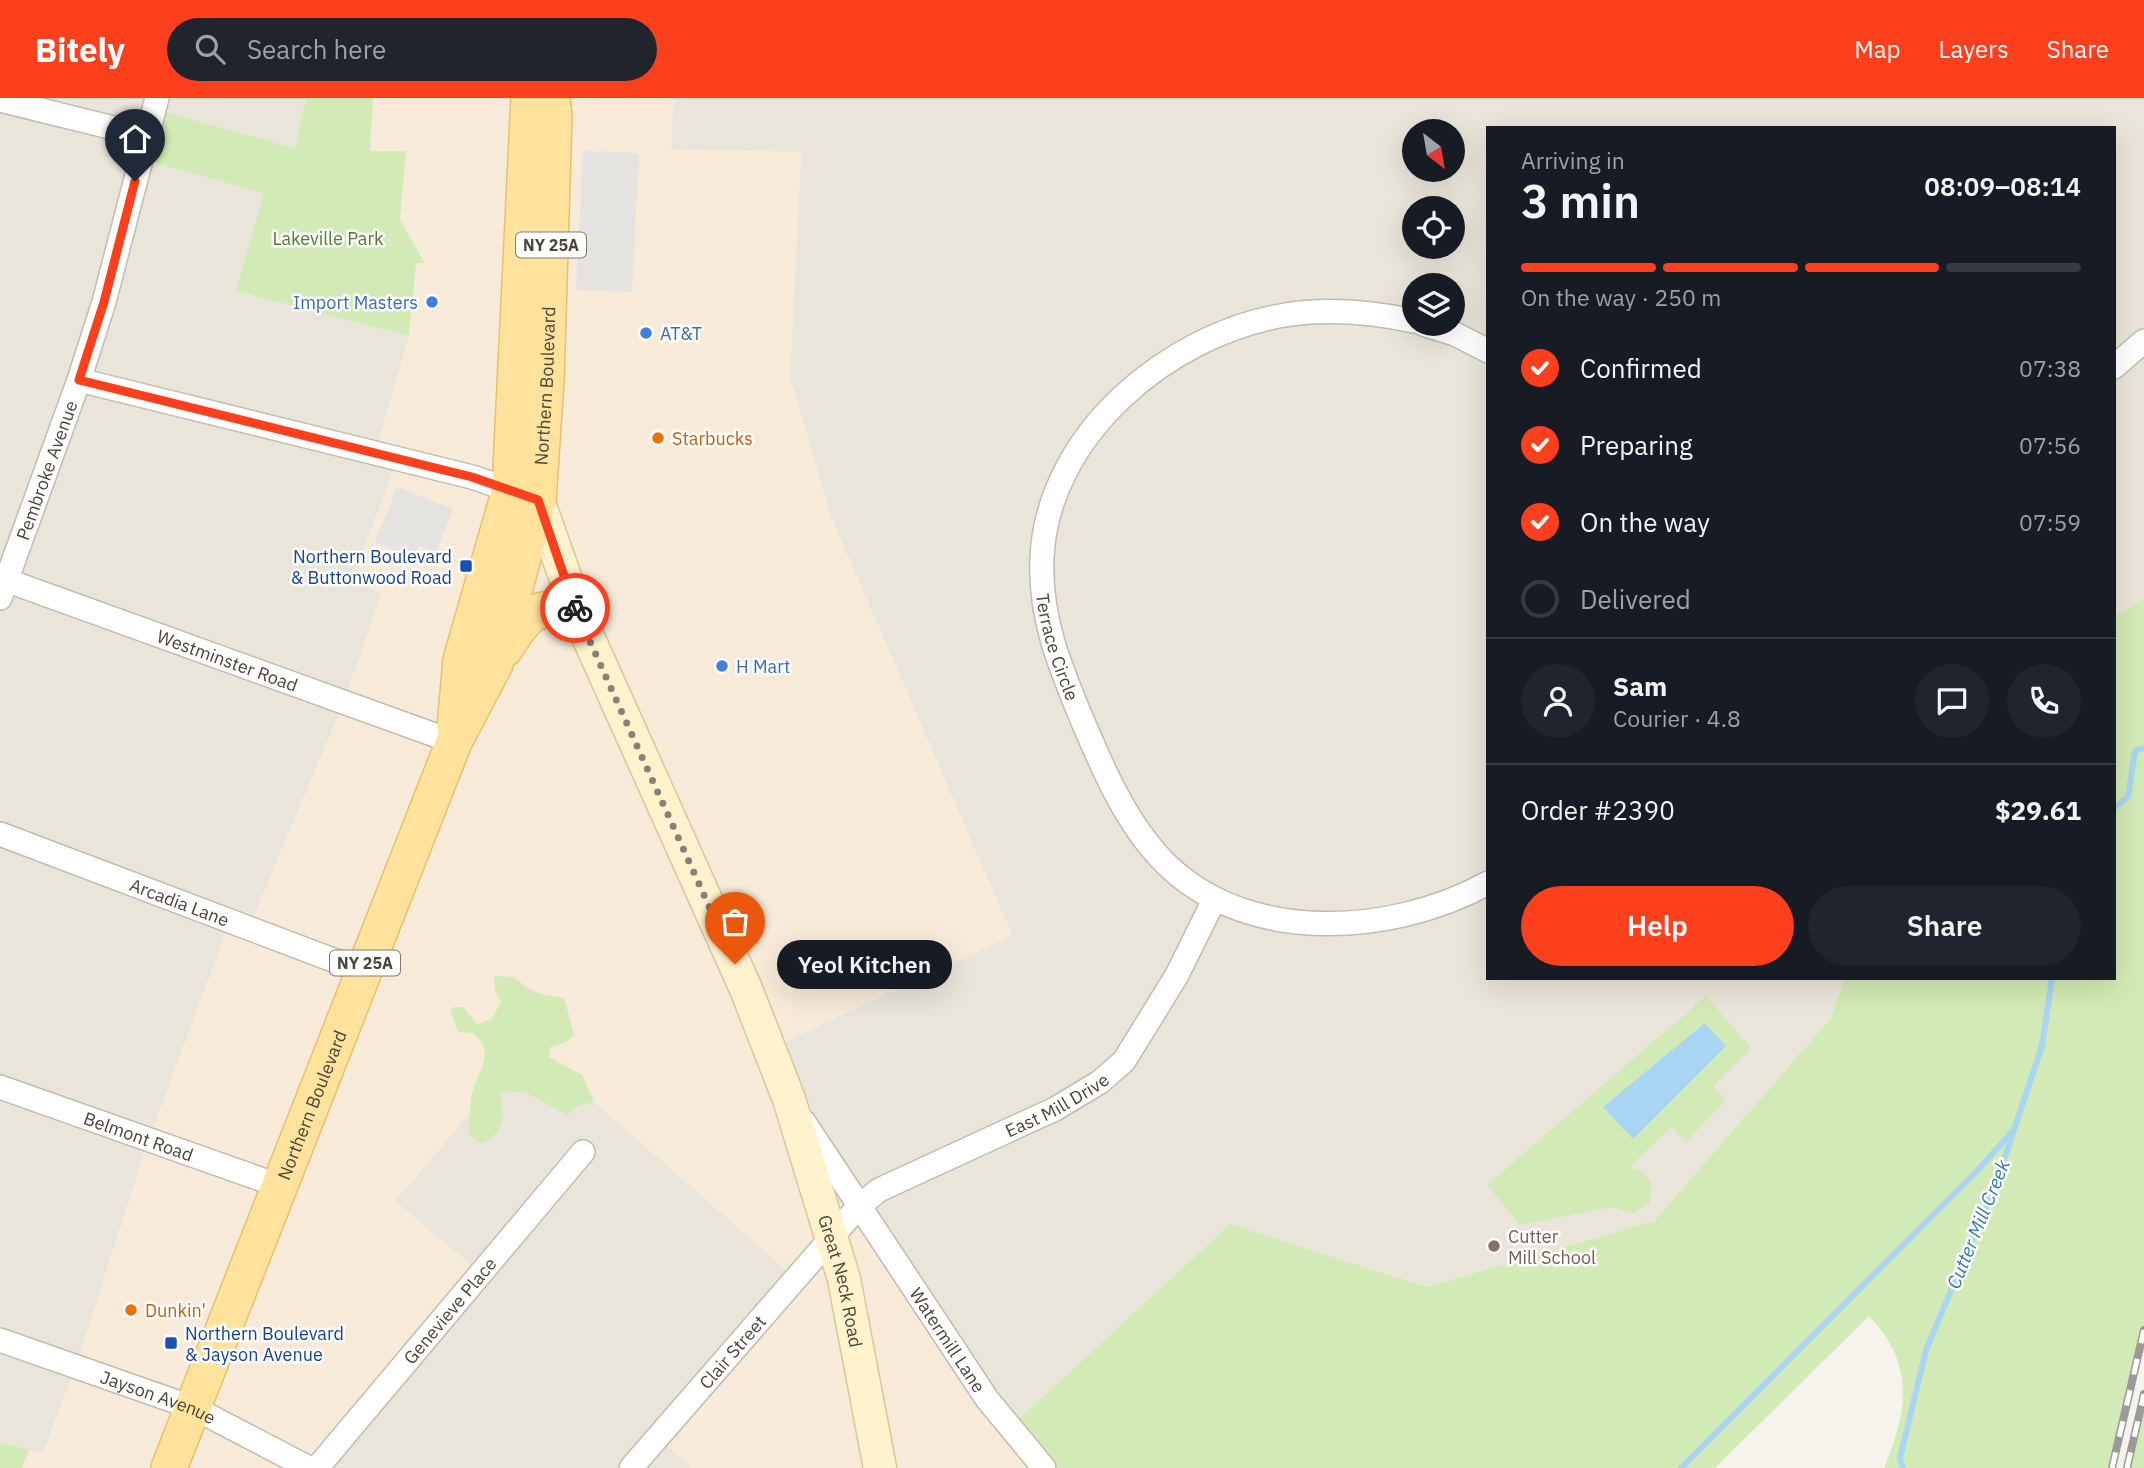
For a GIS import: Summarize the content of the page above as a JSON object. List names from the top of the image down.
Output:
{
  "streets": {
    "main road": ["NY 25A", "Northern Boulevard", "Great Neck Road"],
    "street": [
      "Pembroke Avenue",
      "Terrace Circle",
      "Westminster Road",
      "Arcadia Lane",
      "East Mill Drive",
      "Belmont Road",
      "Genevieve Place",
      "Watermill Lane",
      "Clair Street",
      "Jayson Avenue"
    ]
  },
  "crossings": [
    ["Northern Boulevard", "Westminster Road"],
    ["Northern Boulevard", "Arcadia Lane"],
    ["Northern Boulevard", "Belmont Road"],
    ["Northern Boulevard", "Great Neck Road"],
    ["Northern Boulevard", "Jayson Avenue"],
    ["Pembroke Avenue", "Westminster Road"],
    ["Terrace Circle", "East Mill Drive"],
    ["East Mill Drive", "Great Neck Road"],
    ["East Mill Drive", "Watermill Lane"],
    ["East Mill Drive", "Clair Street"],
    ["Great Neck Road", "Watermill Lane"],
    ["Great Neck Road", "Clair Street"]
  ],
  "water": ["Cutter Mill Creek"],
  "parks": ["Lakeville Park"],
  "places": {
    "other": [
      "Import Masters",
      "AT&T",
      "Starbucks",
      "H Mart",
      "Yeol Kitchen",
      "Cutter Mill School",
      "Dunkin'"
    ],
    "transit": ["Northern Boulevard & Buttonwood Road", "Northern Boulevard & Jayson Avenue"]
  },
  "north": "bottom right",
  "page": {
    "header": "Bitely",
    "search": "Search here",
    "nav": ["Map", "Layers", "Share"],
    "heading": ["3 min", "Arriving in", "08:09–08:14"],
    "panel": [
      "Sam",
      "Courier · 4.8",
      "Order #2390",
      "$29.61"
    ],
    "bar": "On the way · 250 m",
    "list": [
      ["Confirmed", "07:38"],
      ["Preparing", "07:56"],
      ["On the way", "07:59"],
      "Delivered"
    ],
    "buttons": ["Help", "Share"],
    "bubble": "Yeol Kitchen"
  }
}
